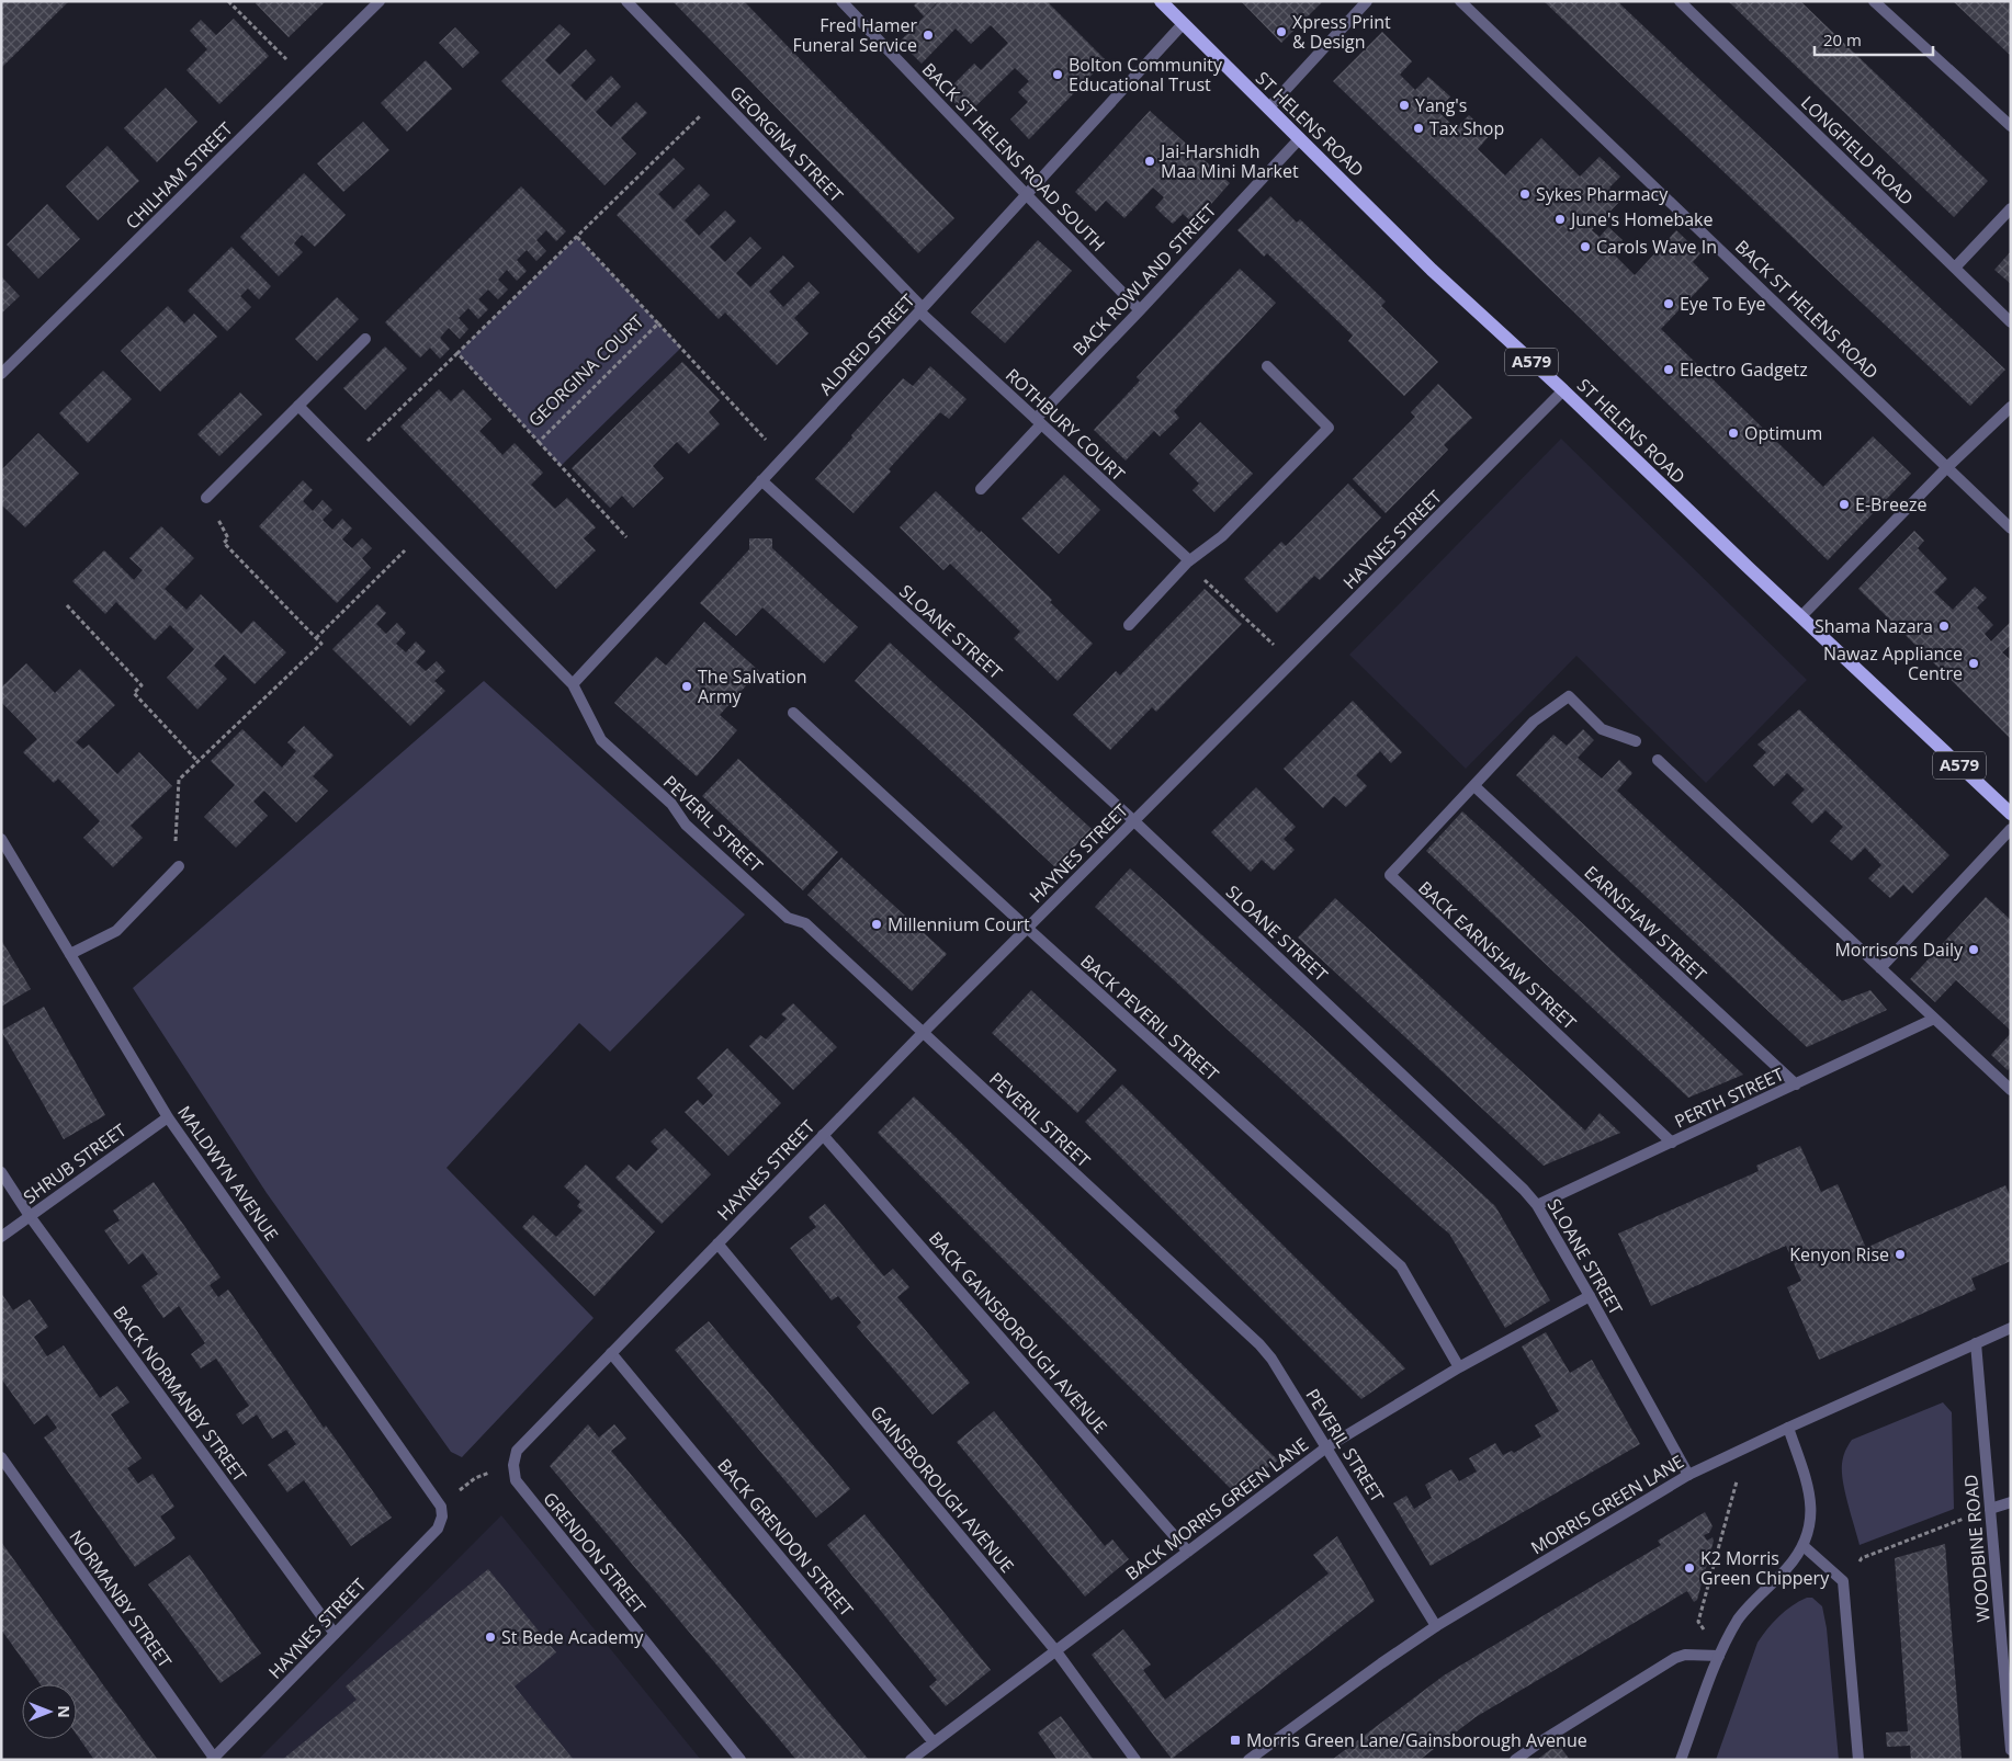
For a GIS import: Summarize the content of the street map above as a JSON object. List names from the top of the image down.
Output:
{
  "streets": {
    "main road": ["ST HELENS ROAD", "A579"],
    "street": [
      "GEORGINA STREET",
      "LONGFIELD ROAD",
      "BACK ST HELENS ROAD SOUTH",
      "CHILHAM STREET",
      "BACK ROWLAND STREET",
      "BACK ST HELENS ROAD",
      "ALDRED STREET",
      "ROTHBURY COURT",
      "HAYNES STREET",
      "SLOANE STREET",
      "PEVERIL STREET",
      "EARNSHAW STREET",
      "BACK EARNSHAW STREET",
      "BACK PEVERIL STREET",
      "PERTH STREET",
      "SHRUB STREET",
      "MALDWYN AVENUE",
      "BACK GAINSBOROUGH AVENUE",
      "BACK NORMANBY STREET",
      "GAINSBOROUGH AVENUE",
      "MORRIS GREEN LANE",
      "BACK MORRIS GREEN LANE",
      "BACK GRENDON STREET",
      "WOODBINE ROAD",
      "GRENDON STREET",
      "NORMANBY STREET"
    ],
    "path": ["GEORGINA COURT"]
  },
  "crossings": [
    ["ST HELENS ROAD", "BACK ROWLAND STREET"],
    ["ST HELENS ROAD", "ALDRED STREET"],
    ["ST HELENS ROAD", "HAYNES STREET"],
    ["GEORGINA STREET", "ALDRED STREET"],
    ["GEORGINA STREET", "ROTHBURY COURT"],
    ["BACK ST HELENS ROAD SOUTH", "BACK ROWLAND STREET"],
    ["BACK ST HELENS ROAD SOUTH", "ALDRED STREET"],
    ["BACK ROWLAND STREET", "ROTHBURY COURT"],
    ["ALDRED STREET", "ROTHBURY COURT"],
    ["ALDRED STREET", "SLOANE STREET"],
    ["ALDRED STREET", "PEVERIL STREET"],
    ["HAYNES STREET", "SLOANE STREET"],
    ["HAYNES STREET", "PEVERIL STREET"],
    ["HAYNES STREET", "BACK PEVERIL STREET"],
    ["HAYNES STREET", "MALDWYN AVENUE"],
    ["HAYNES STREET", "BACK GAINSBOROUGH AVENUE"],
    ["HAYNES STREET", "BACK NORMANBY STREET"],
    ["HAYNES STREET", "GAINSBOROUGH AVENUE"],
    ["HAYNES STREET", "BACK GRENDON STREET"],
    ["HAYNES STREET", "GRENDON STREET"],
    ["HAYNES STREET", "NORMANBY STREET"],
    ["SLOANE STREET", "PERTH STREET"],
    ["SLOANE STREET", "MORRIS GREEN LANE"],
    ["SLOANE STREET", "BACK MORRIS GREEN LANE"],
    ["PEVERIL STREET", "MORRIS GREEN LANE"],
    ["PEVERIL STREET", "BACK MORRIS GREEN LANE"],
    ["EARNSHAW STREET", "BACK EARNSHAW STREET"],
    ["EARNSHAW STREET", "PERTH STREET"],
    ["BACK EARNSHAW STREET", "PERTH STREET"],
    ["BACK PEVERIL STREET", "BACK MORRIS GREEN LANE"],
    ["SHRUB STREET", "MALDWYN AVENUE"],
    ["SHRUB STREET", "BACK NORMANBY STREET"],
    ["BACK GAINSBOROUGH AVENUE", "BACK MORRIS GREEN LANE"],
    ["GAINSBOROUGH AVENUE", "BACK MORRIS GREEN LANE"],
    ["MORRIS GREEN LANE", "WOODBINE ROAD"],
    ["BACK MORRIS GREEN LANE", "BACK GRENDON STREET"]
  ],
  "places": {
    "other": [
      "Xpress Print & Design",
      "Fred Hamer Funeral Service",
      "Bolton Community Educational Trust",
      "Yang's",
      "Tax Shop",
      "Jai-Harshidh Maa Mini Market",
      "Sykes Pharmacy",
      "June's Homebake",
      "Carols Wave In",
      "Eye To Eye",
      "Electro Gadgetz",
      "Optimum",
      "E-Breeze",
      "Shama Nazara",
      "Nawaz Appliance Centre",
      "The Salvation Army",
      "Millennium Court",
      "Morrisons Daily",
      "Kenyon Rise",
      "K2 Morris Green Chippery",
      "St Bede Academy"
    ],
    "transit": ["Morris Green Lane/Gainsborough Avenue"]
  },
  "scale_bar": "20 m",
  "north": "right"
}
